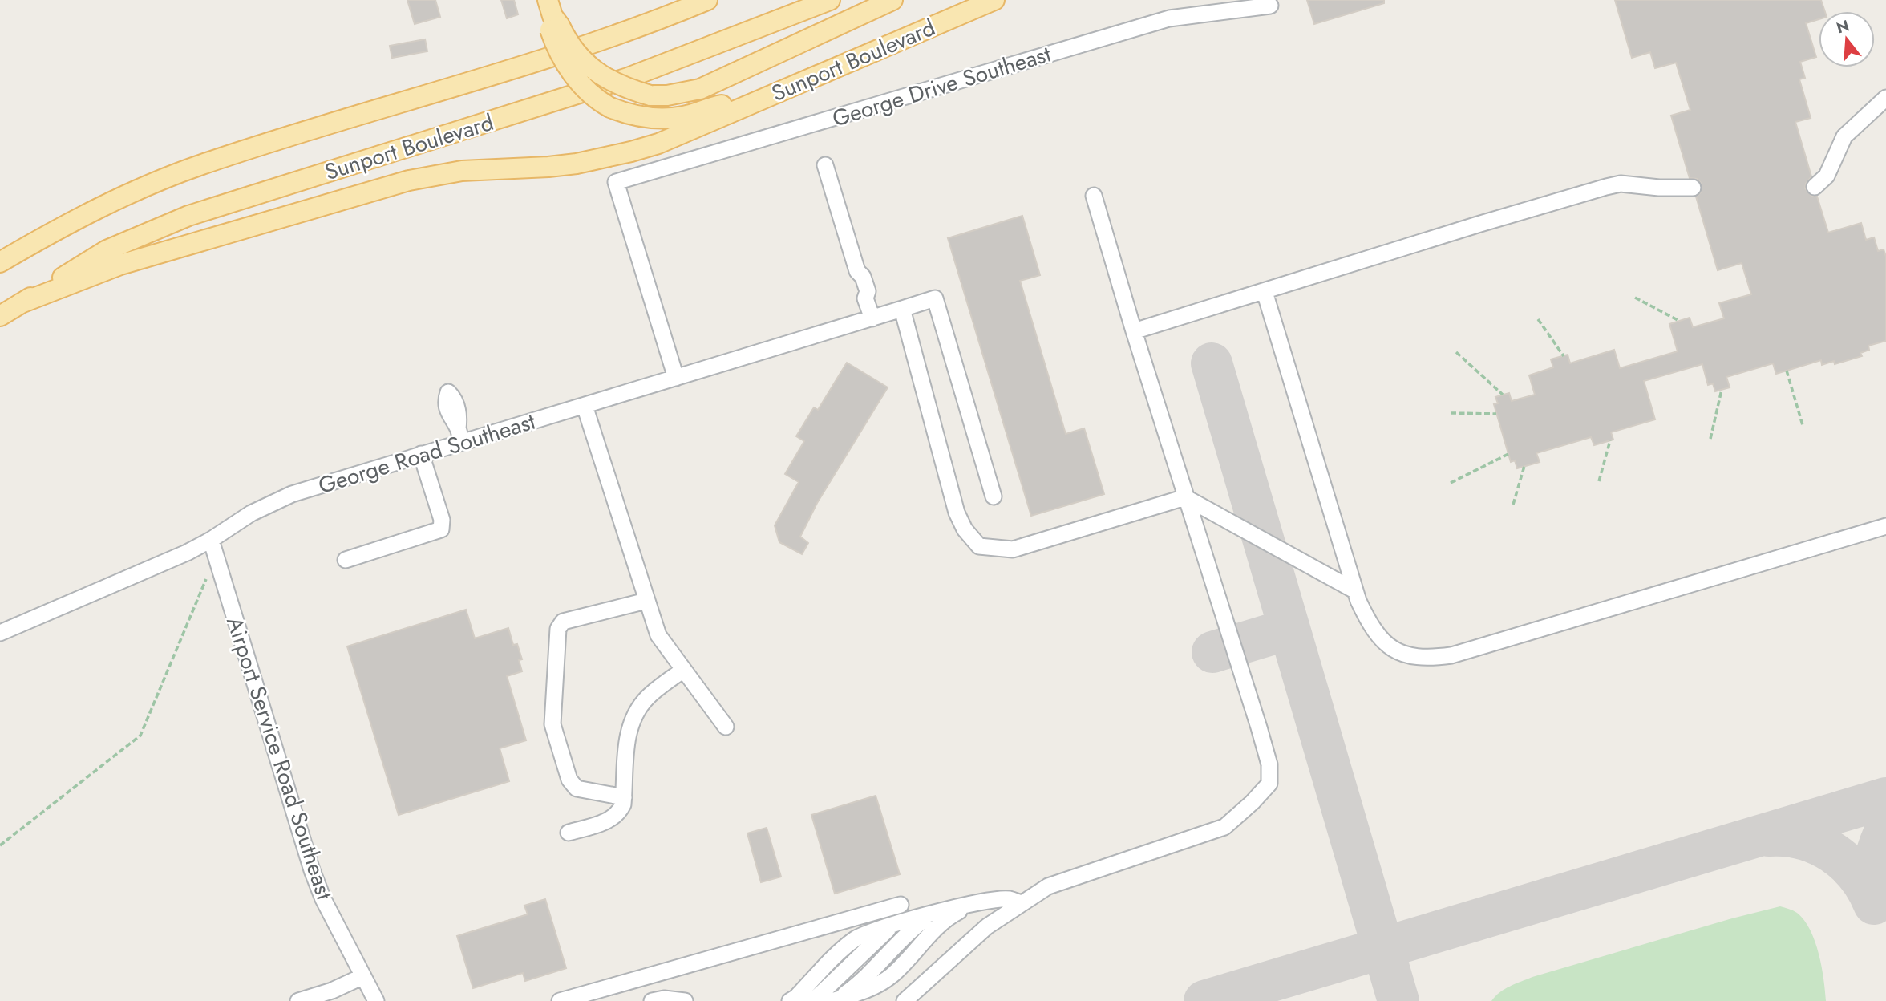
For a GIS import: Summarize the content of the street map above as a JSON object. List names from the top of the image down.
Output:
{
  "streets": {
    "main road": ["Sunport Boulevard"],
    "street": ["George Drive Southeast", "George Road Southeast", "Airport Service Road Southeast"]
  },
  "crossings": [
    ["George Drive Southeast", "George Road Southeast"],
    ["George Road Southeast", "Airport Service Road Southeast"]
  ],
  "north": "top"
}
